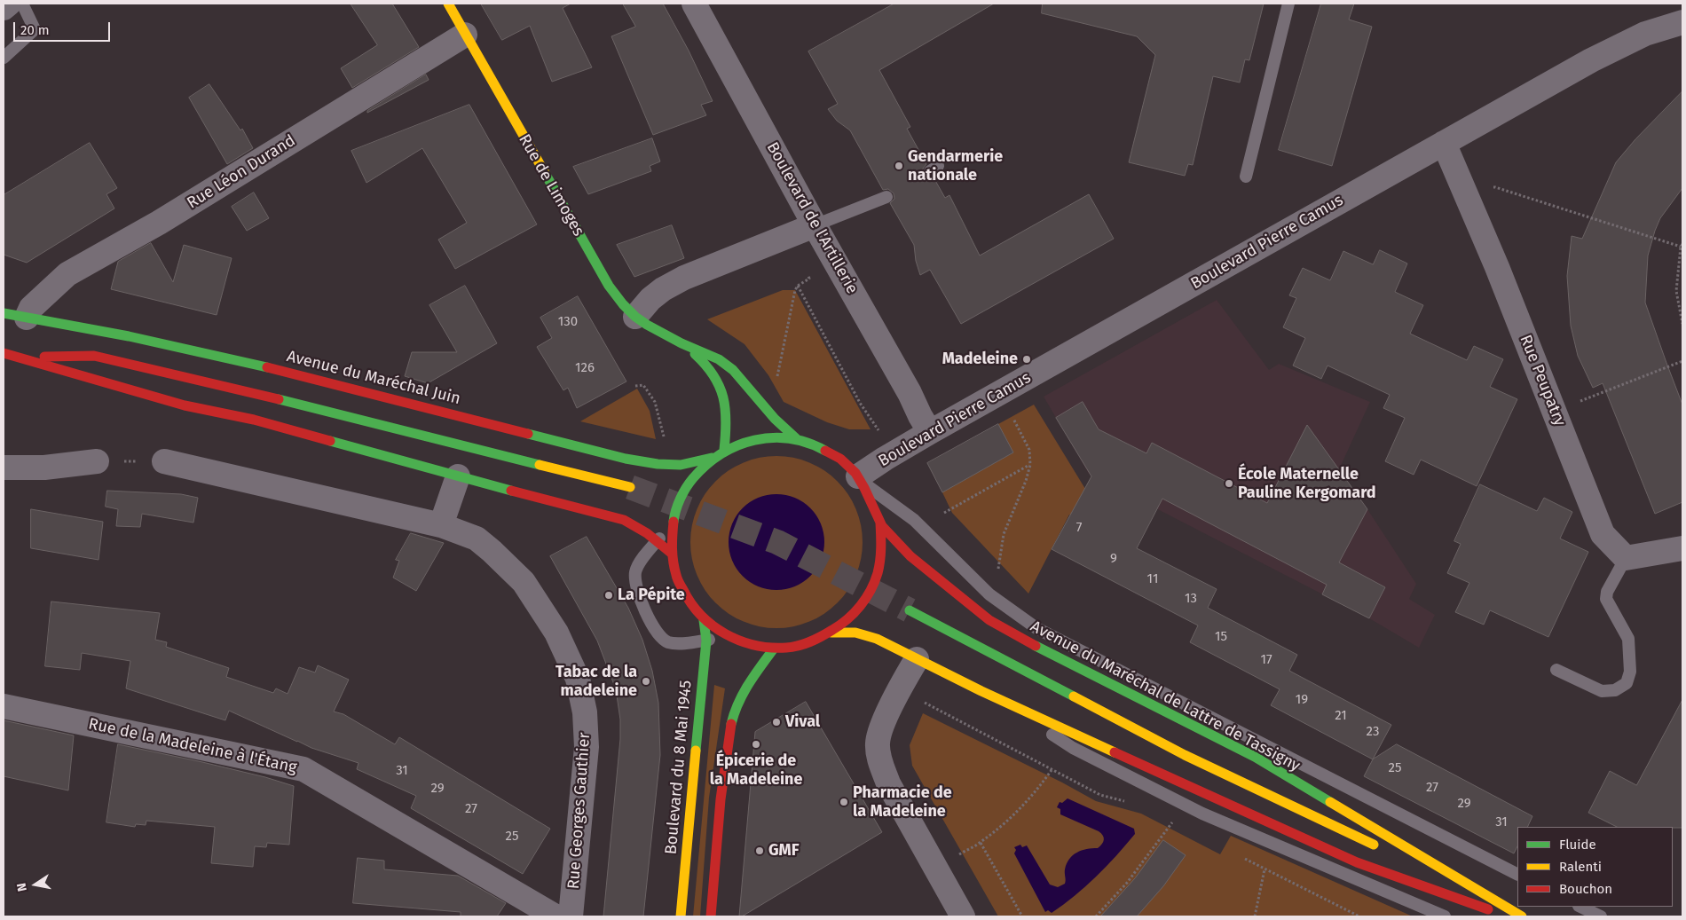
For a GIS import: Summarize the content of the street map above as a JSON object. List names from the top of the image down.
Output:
{
  "streets": {
    "main road": [
      "Rue de Limoges",
      "Avenue du Maréchal Juin",
      "Avenue du Maréchal de Lattre de Tassigny",
      "Boulevard du 8 Mai 1945"
    ],
    "street": [
      "Rue Léon Durand",
      "Boulevard de l'Artillerie",
      "Boulevard Pierre Camus",
      "Rue Peupatry",
      "Rue de la Madeleine à l'Étang",
      "Rue Georges Gauthier"
    ]
  },
  "crossings": [
    ["Rue Léon Durand", "Rue de Limoges"],
    ["Rue Léon Durand", "Avenue du Maréchal Juin"],
    ["Boulevard de l'Artillerie", "Boulevard Pierre Camus"],
    ["Boulevard Pierre Camus", "Rue Peupatry"]
  ],
  "places": [
    "Gendarmerie nationale",
    "Madeleine",
    "École Maternelle Pauline Kergomard",
    "La Pépite",
    "Tabac de la madeleine",
    "Vival",
    "Épicerie de la Madeleine",
    "Pharmacie de la Madeleine",
    "GMF"
  ],
  "house_numbers": [
    "130",
    "126",
    "7",
    "9",
    "11",
    "13",
    "15",
    "17",
    "19",
    "21",
    "23",
    "25",
    "31",
    "27",
    "29",
    "29",
    "27",
    "31",
    "25"
  ],
  "legend": ["Fluide", "Ralenti", "Bouchon"],
  "scale_bar": "20 m",
  "north": "left"
}
